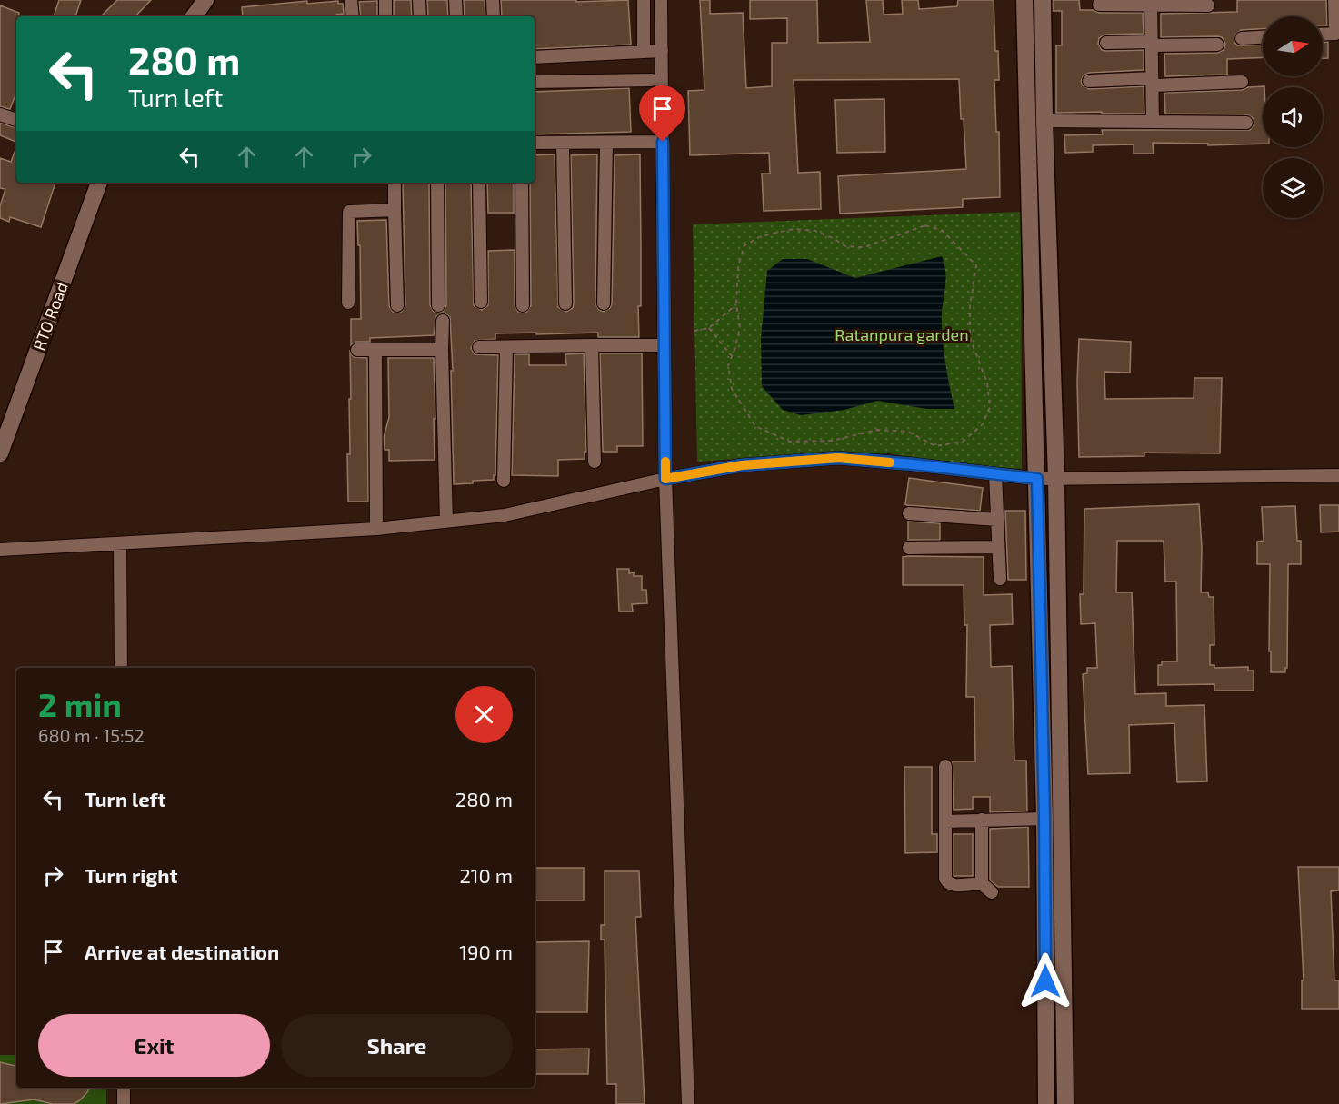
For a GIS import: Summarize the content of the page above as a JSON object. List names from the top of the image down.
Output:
{
  "streets": {
    "street": ["RTO Road"]
  },
  "parks": ["Ratanpura garden"],
  "north": "right",
  "page": {
    "turn": ["280 m", "Turn left"],
    "heading": ["2 min", "680 m · 15:52"],
    "list": [
      {
        "name": "Turn left",
        "value": "280 m"
      },
      {
        "name": "Turn right",
        "value": "210 m"
      },
      {
        "name": "Arrive at destination",
        "value": "190 m"
      }
    ],
    "buttons": ["Exit", "Share"]
  }
}
